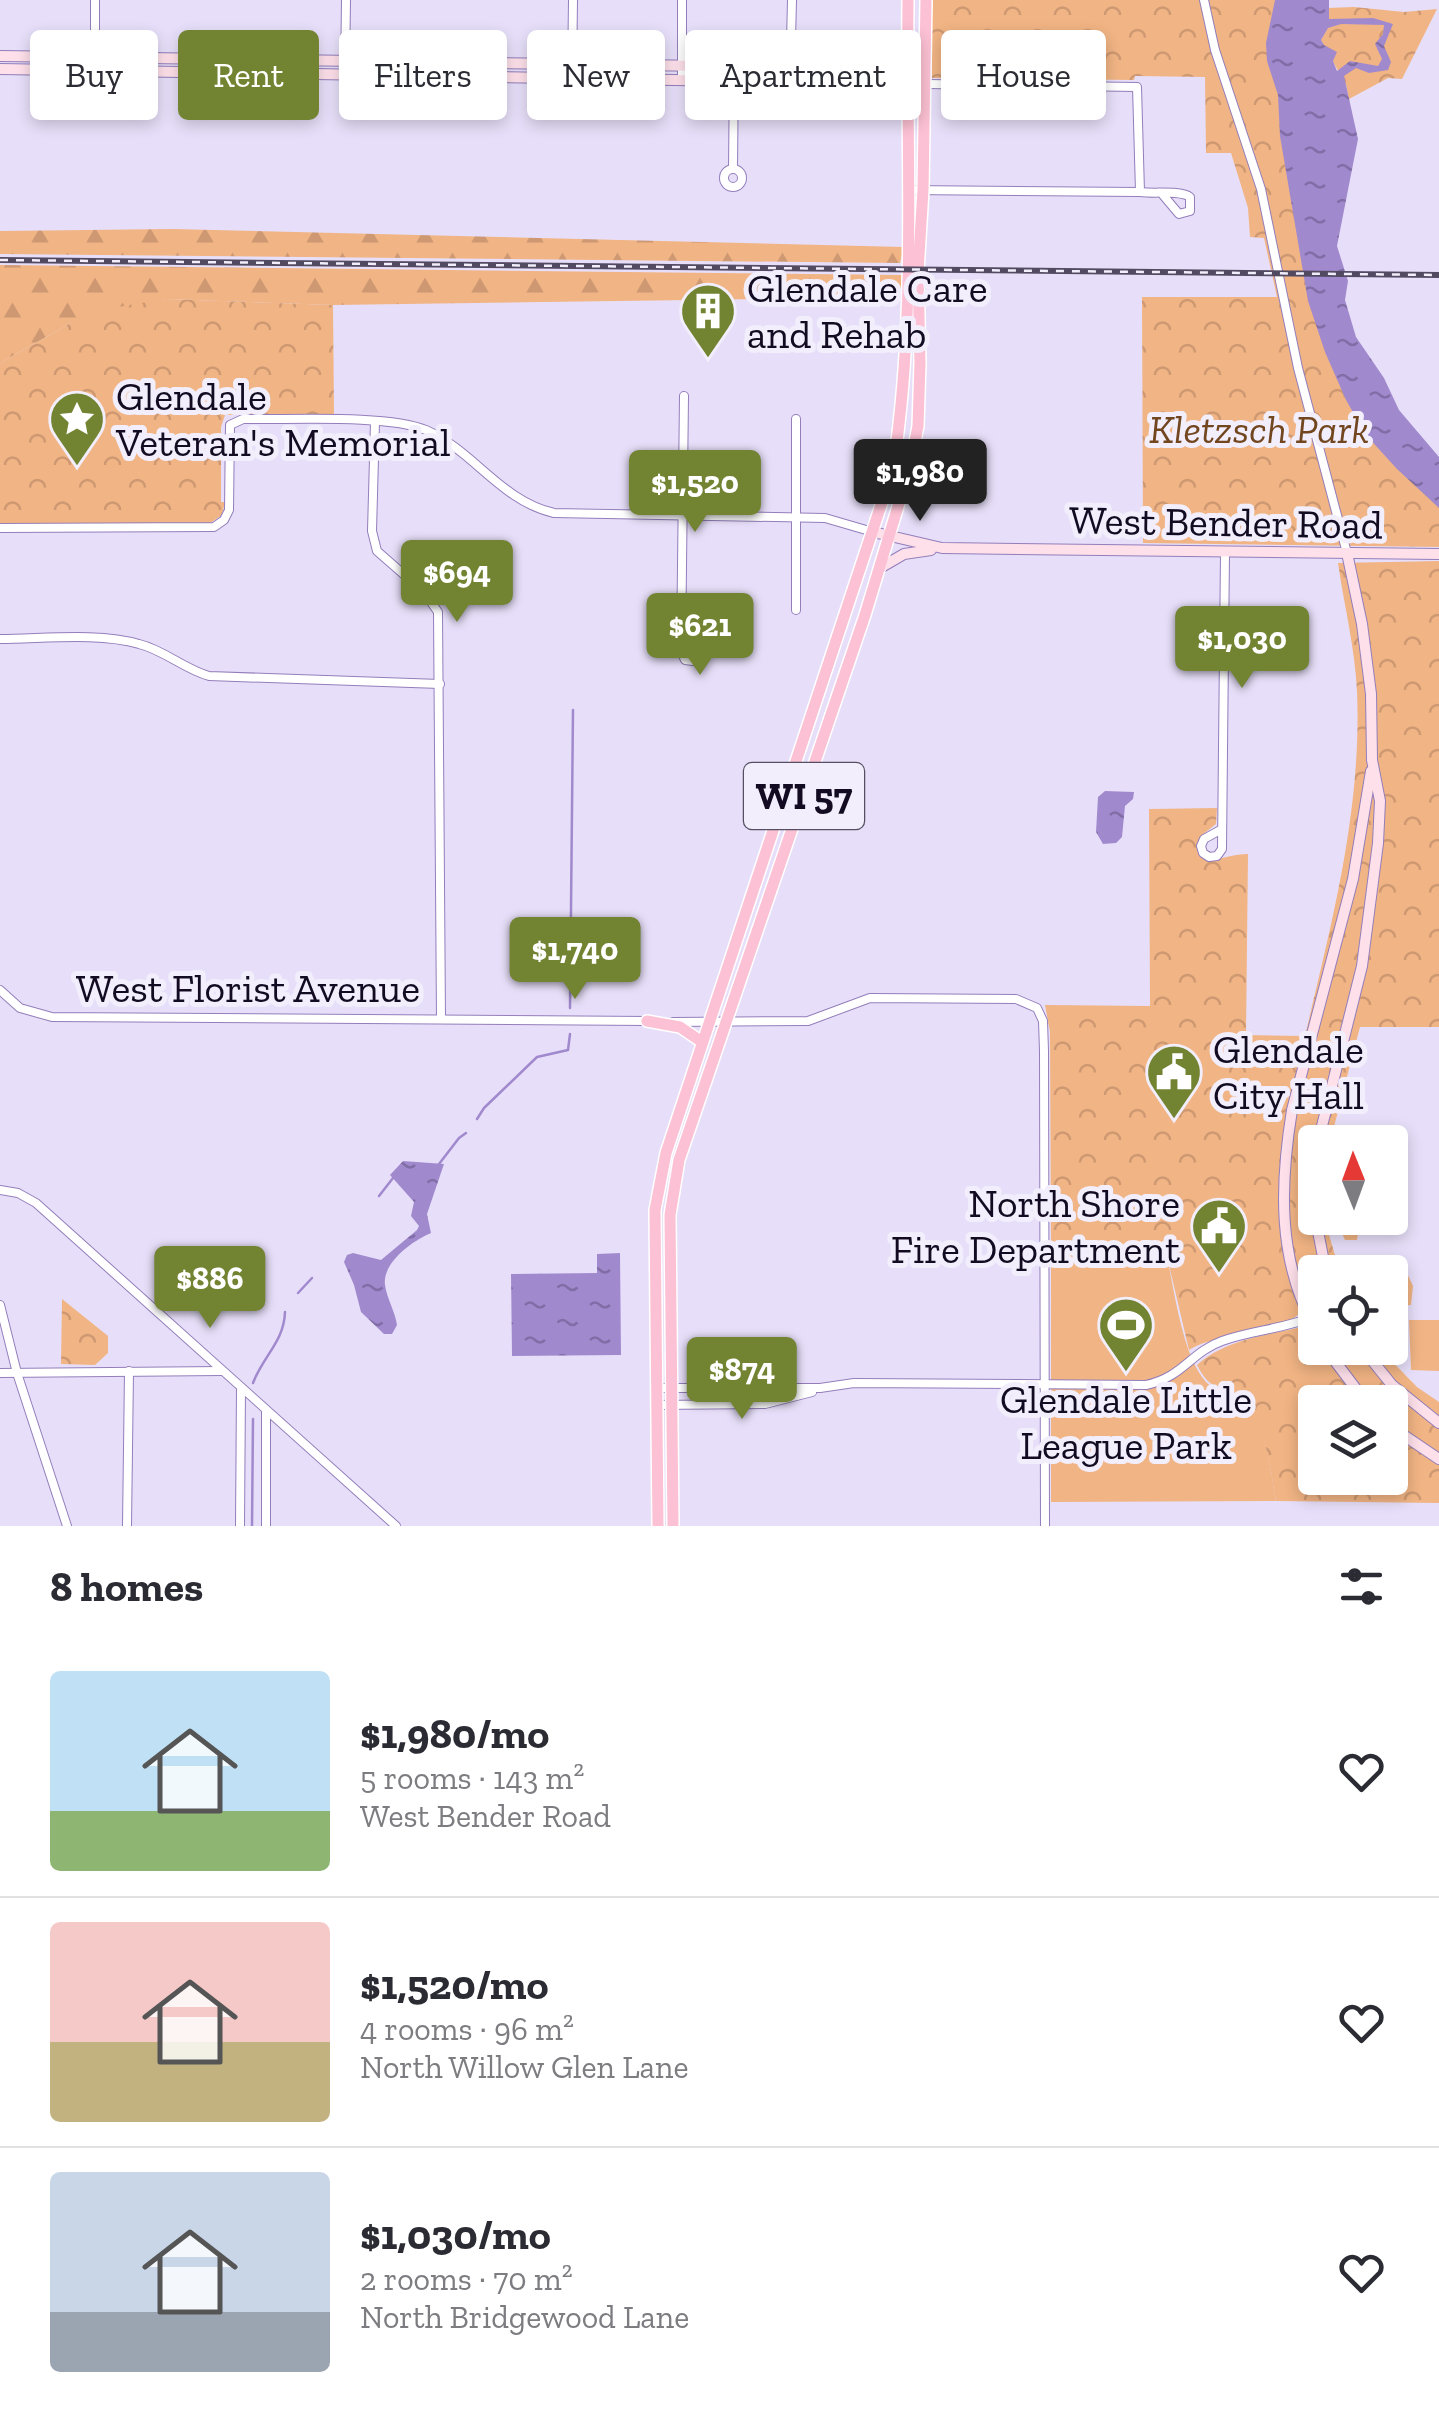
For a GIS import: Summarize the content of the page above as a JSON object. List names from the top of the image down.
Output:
{
  "streets": {
    "main road": ["WI 57"],
    "street": ["West Bender Road", "West Florist Avenue"]
  },
  "crossings": [
    ["West Bender Road", "WI 57"],
    ["WI 57", "West Florist Avenue"]
  ],
  "parks": ["Kletzsch Park"],
  "places": {
    "building": ["Glendale Care and Rehab"],
    "place": ["Glendale Veteran's Memorial"],
    "public building": ["Glendale City Hall", "North Shore Fire Department"],
    "sports": ["Glendale Little League Park"]
  },
  "north": "top",
  "page": {
    "chip": [
      "Buy",
      "Rent",
      "Filters",
      "New",
      "Apartment",
      "House"
    ],
    "price": [
      "$1,980",
      "$1,520",
      "$694",
      "$621",
      "$1,030",
      "$1,740",
      "$886",
      "$874"
    ],
    "heading": "8 homes",
    "list": [
      {
        "name": "$1,980/mo",
        "note": "5 rooms · 143 m² · West Bender Road"
      },
      {
        "name": "$1,520/mo",
        "note": "4 rooms · 96 m² · North Willow Glen Lane"
      },
      {
        "name": "$1,030/mo",
        "note": "2 rooms · 70 m² · North Bridgewood Lane"
      }
    ]
  }
}
